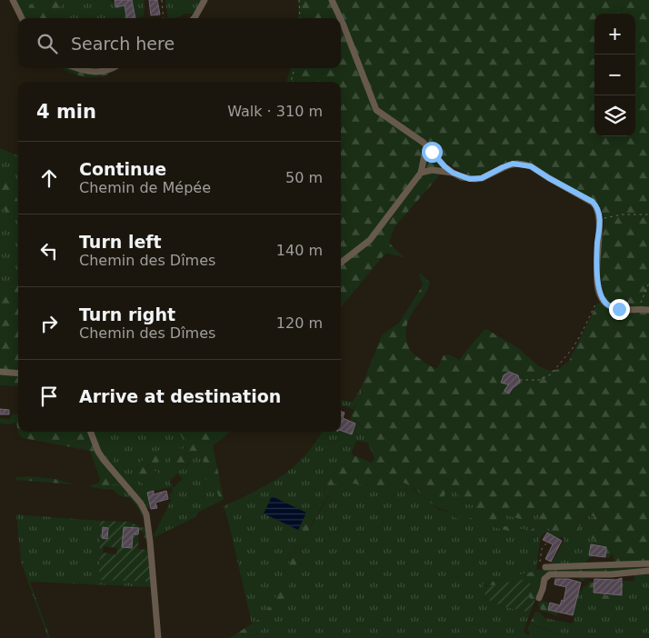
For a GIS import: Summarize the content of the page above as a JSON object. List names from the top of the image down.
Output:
{
  "page": {
    "map_buttons": ["+", "−"],
    "search": "Search here",
    "heading": ["4 min", "Walk · 310 m"],
    "list": [
      ["Continue", "Chemin de Mépée", "50 m"],
      ["Turn left", "Chemin des Dîmes", "140 m"],
      ["Turn right", "Chemin des Dîmes", "120 m"],
      "Arrive at destination"
    ]
  }
}
